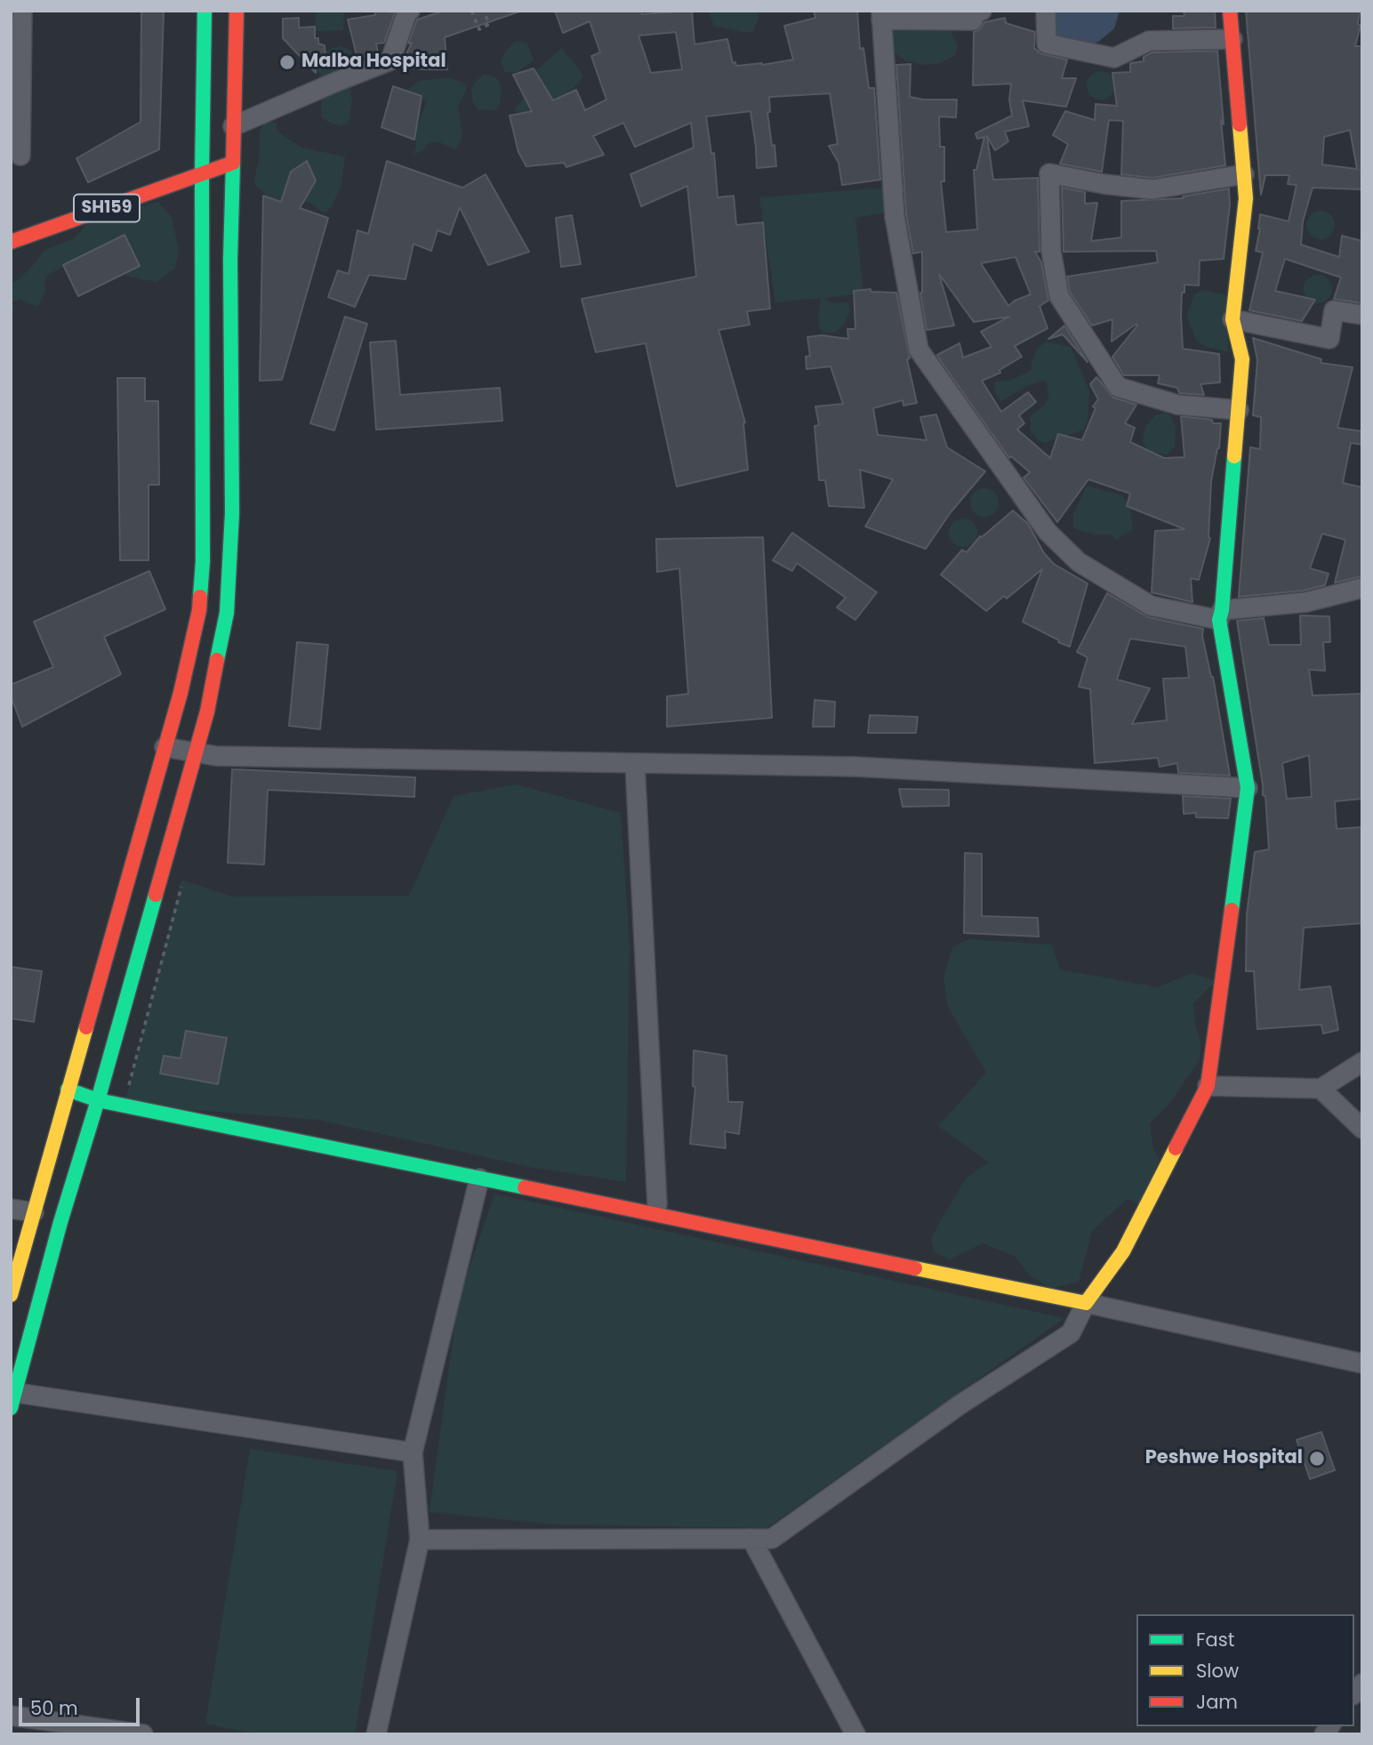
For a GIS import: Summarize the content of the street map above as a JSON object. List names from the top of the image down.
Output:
{
  "streets": {
    "main road": ["SH159"]
  },
  "places": ["Malba Hospital", "Peshwe Hospital"],
  "legend": ["Fast", "Slow", "Jam"],
  "scale_bar": "50 m"
}
